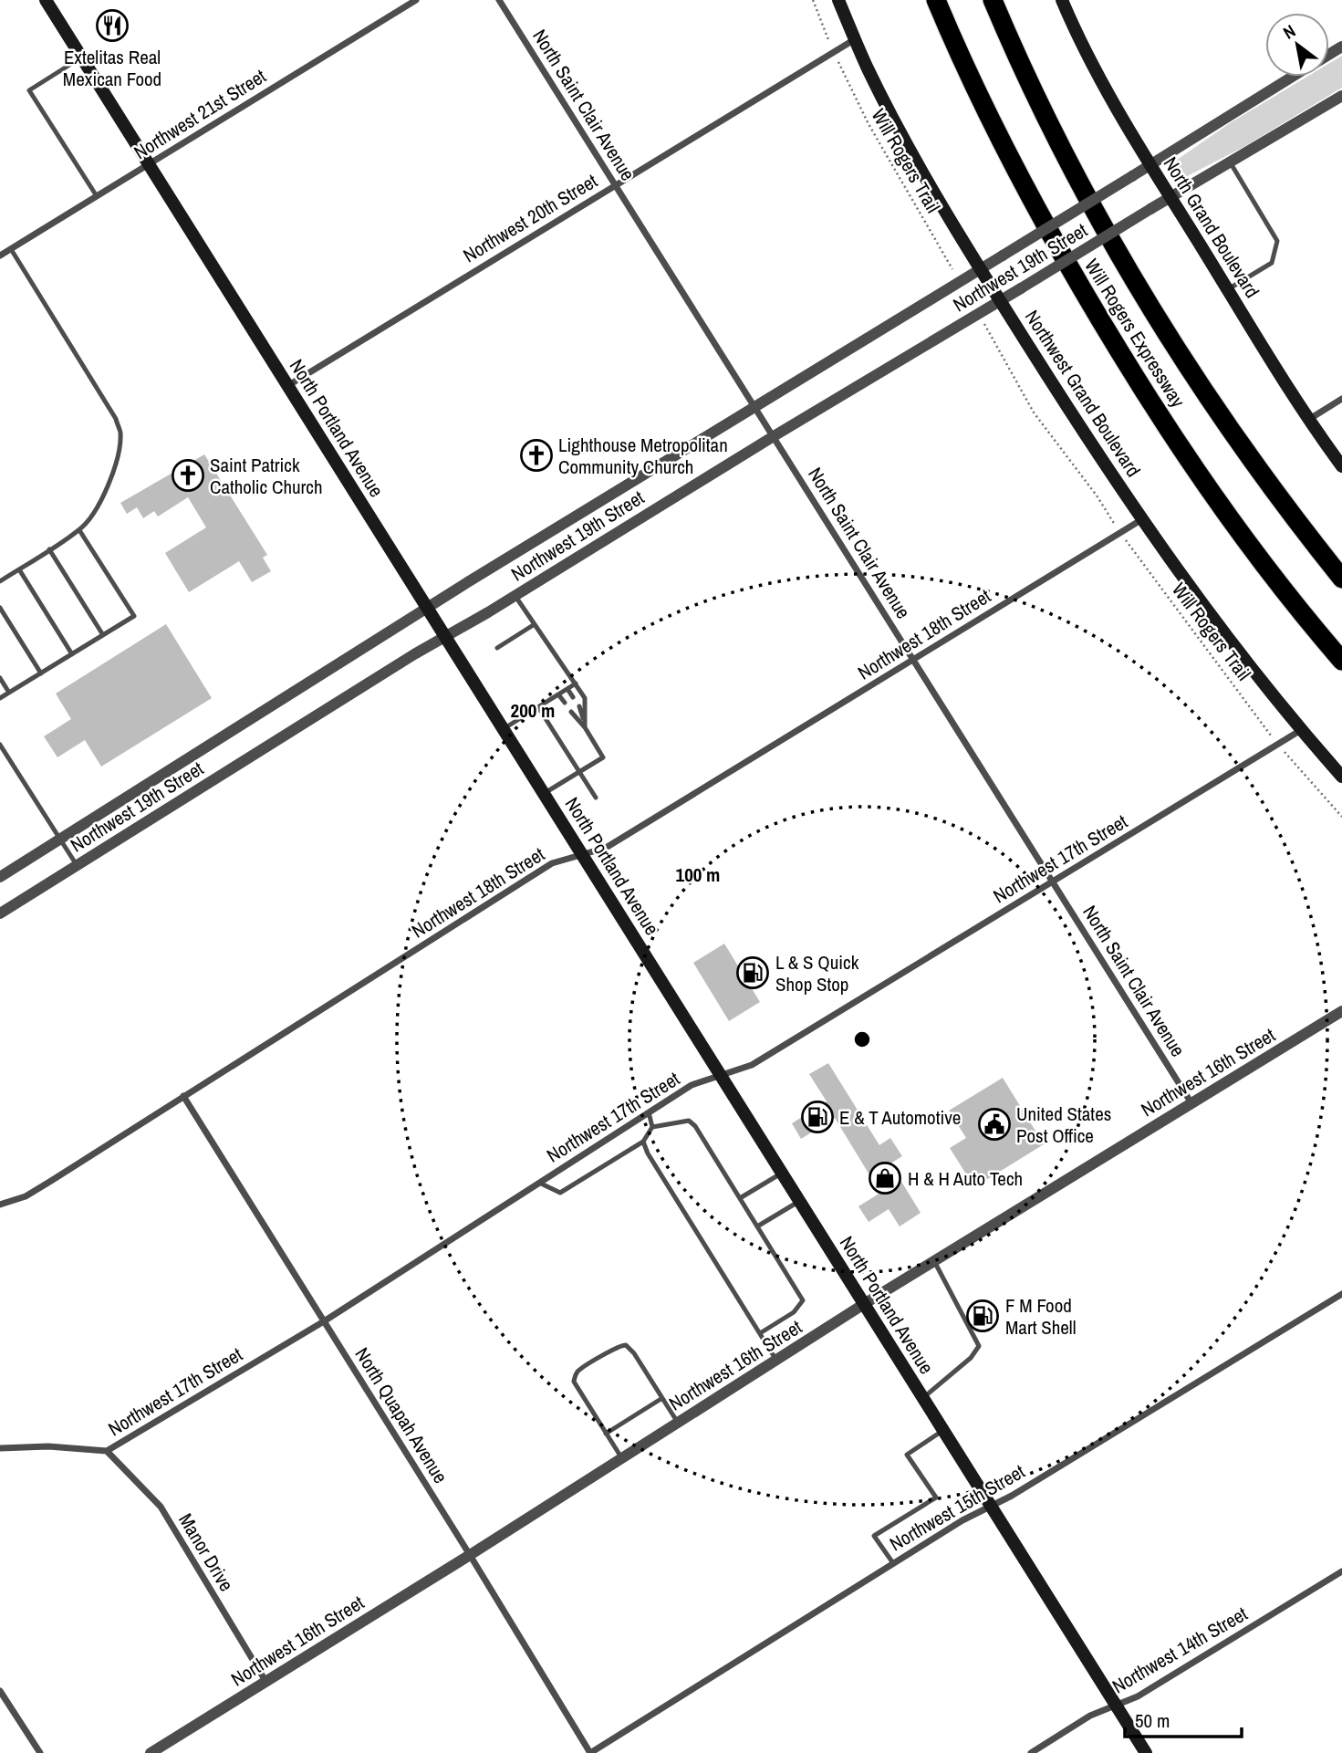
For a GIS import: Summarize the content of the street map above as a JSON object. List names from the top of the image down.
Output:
{
  "streets": {
    "highway": ["Will Rogers Expressway"],
    "main road": ["North Grand Boulevard", "Northwest Grand Boulevard", "North Portland Avenue"],
    "street": [
      "North Saint Clair Avenue",
      "Northwest 21st Street",
      "Northwest 20th Street",
      "Northwest 19th Street",
      "Northwest 18th Street",
      "Northwest 17th Street",
      "Northwest 16th Street",
      "North Quapah Avenue",
      "Northwest 15th Street",
      "Manor Drive",
      "Northwest 14th Street"
    ],
    "path": ["Will Rogers Trail"]
  },
  "crossings": [
    ["North Saint Clair Avenue", "Northwest 20th Street"],
    ["North Saint Clair Avenue", "Northwest 19th Street"],
    ["North Saint Clair Avenue", "Northwest 18th Street"],
    ["North Saint Clair Avenue", "Northwest 17th Street"],
    ["North Saint Clair Avenue", "Northwest 16th Street"],
    ["Northwest 21st Street", "North Portland Avenue"],
    ["Northwest 20th Street", "Northwest Grand Boulevard"],
    ["Northwest 20th Street", "North Portland Avenue"],
    ["North Grand Boulevard", "Northwest 19th Street"],
    ["Northwest 19th Street", "Northwest Grand Boulevard"],
    ["Northwest 19th Street", "North Portland Avenue"],
    ["Northwest Grand Boulevard", "Northwest 18th Street"],
    ["Northwest Grand Boulevard", "Northwest 17th Street"],
    ["North Portland Avenue", "Northwest 18th Street"],
    ["North Portland Avenue", "Northwest 17th Street"],
    ["North Portland Avenue", "Northwest 16th Street"],
    ["North Portland Avenue", "Northwest 15th Street"],
    ["North Portland Avenue", "Northwest 14th Street"],
    ["Northwest 18th Street", "North Quapah Avenue"],
    ["Northwest 17th Street", "North Quapah Avenue"],
    ["Northwest 17th Street", "Manor Drive"],
    ["Northwest 16th Street", "North Quapah Avenue"],
    ["Northwest 16th Street", "Manor Drive"],
    ["North Quapah Avenue", "Northwest 15th Street"]
  ],
  "places": {
    "restaurant": ["Extelitas Real Mexican Food"],
    "church": ["Lighthouse Metropolitan Community Church", "Saint Patrick Catholic Church"],
    "fuel station": ["L & S Quick Shop Stop", "E & T Automotive", "F M Food Mart Shell"],
    "public building": ["United States Post Office"],
    "shop": ["H & H Auto Tech"]
  },
  "scale_bar": "50 m",
  "north": "top left",
  "rings": ["200 m", "100 m"]
}
